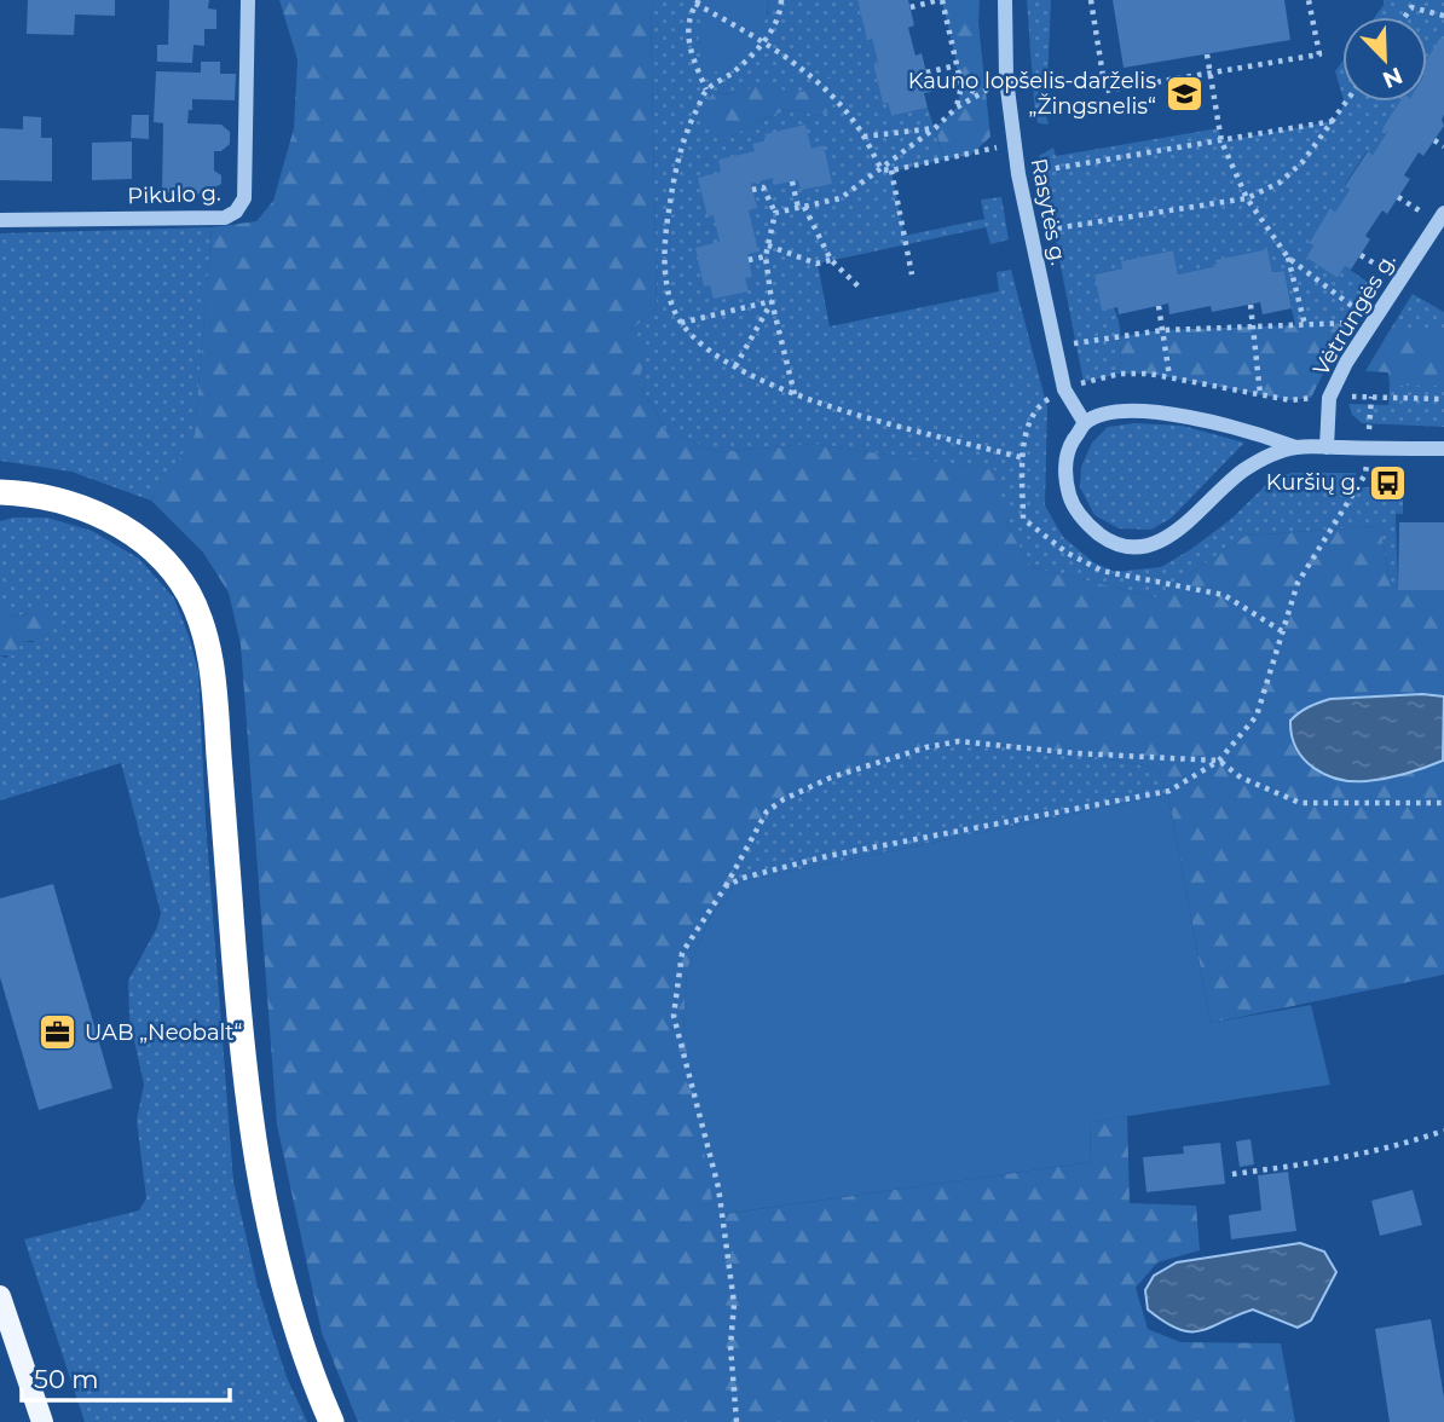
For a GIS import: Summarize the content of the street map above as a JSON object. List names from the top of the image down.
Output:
{
  "streets": {
    "street": ["Pikulo g.", "Rasytės g.", "Vėtrungės g."]
  },
  "places": {
    "school or university": ["Kauno lopšelis-darželis „Žingsnelis“"],
    "bus stop": ["Kuršių g."],
    "office": ["UAB „Neobalt“"]
  },
  "scale_bar": "50 m",
  "north": "bottom right"
}
